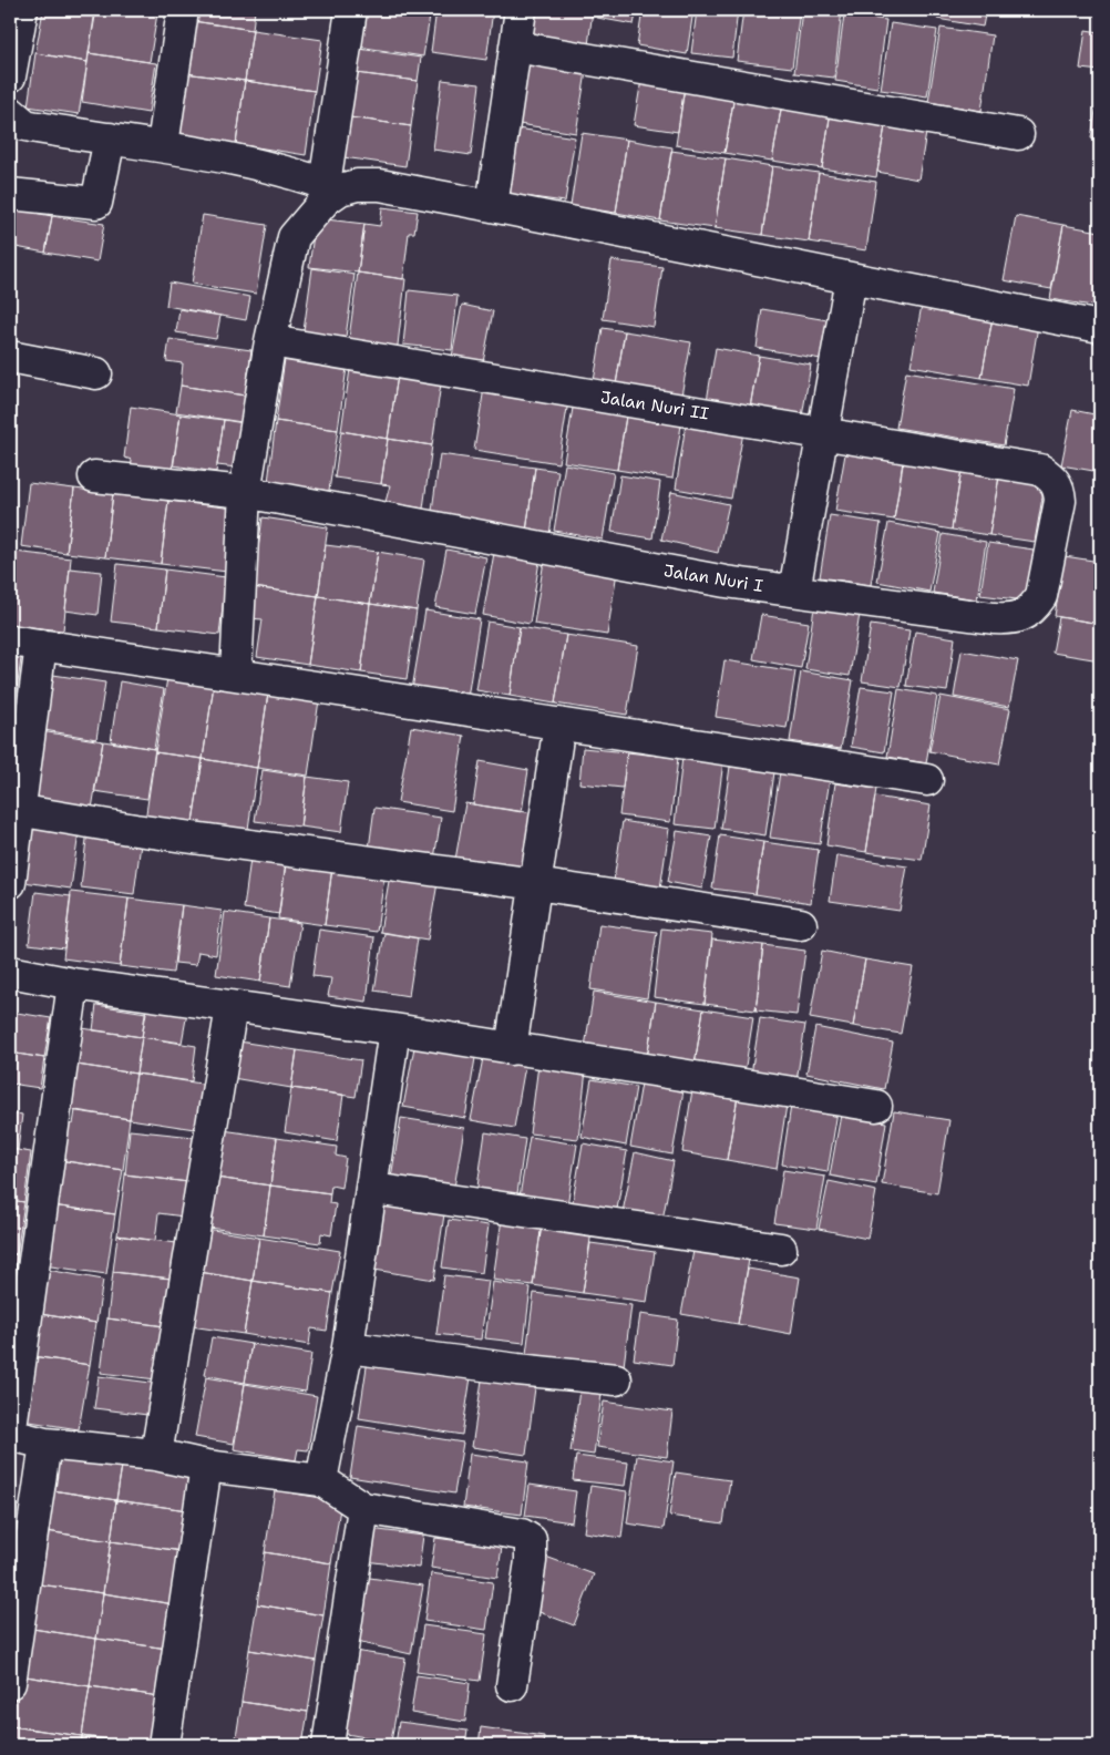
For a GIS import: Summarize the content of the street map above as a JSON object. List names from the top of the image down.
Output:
{
  "streets": {
    "street": ["Jalan Nuri II", "Jalan Nuri I"]
  },
  "crossings": [
    ["Jalan Nuri II", "Jalan Nuri I"]
  ]
}
